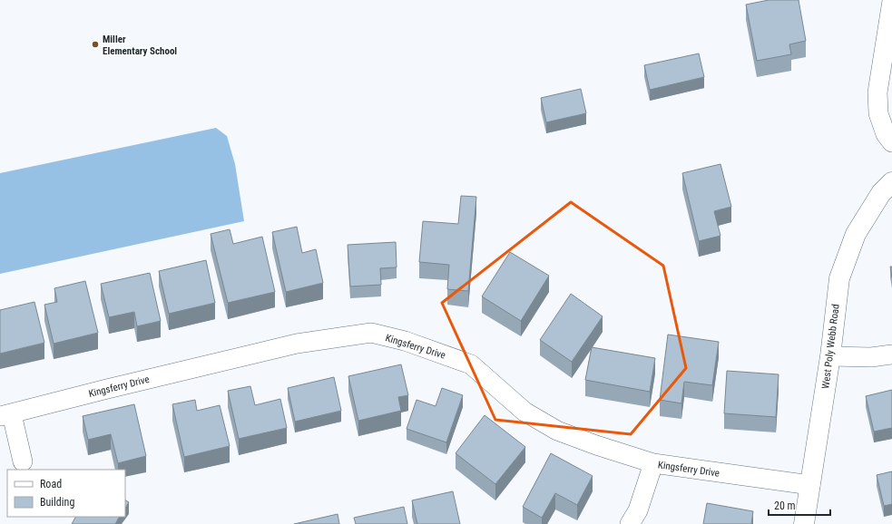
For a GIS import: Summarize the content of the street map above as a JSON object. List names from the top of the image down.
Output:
{
  "streets": {
    "street": ["Kingsferry Drive", "West Poly Webb Road"]
  },
  "crossings": [
    ["Kingsferry Drive", "West Poly Webb Road"]
  ],
  "places": ["Miller Elementary School"],
  "legend": ["Road", "Building"],
  "scale_bar": "20 m"
}
